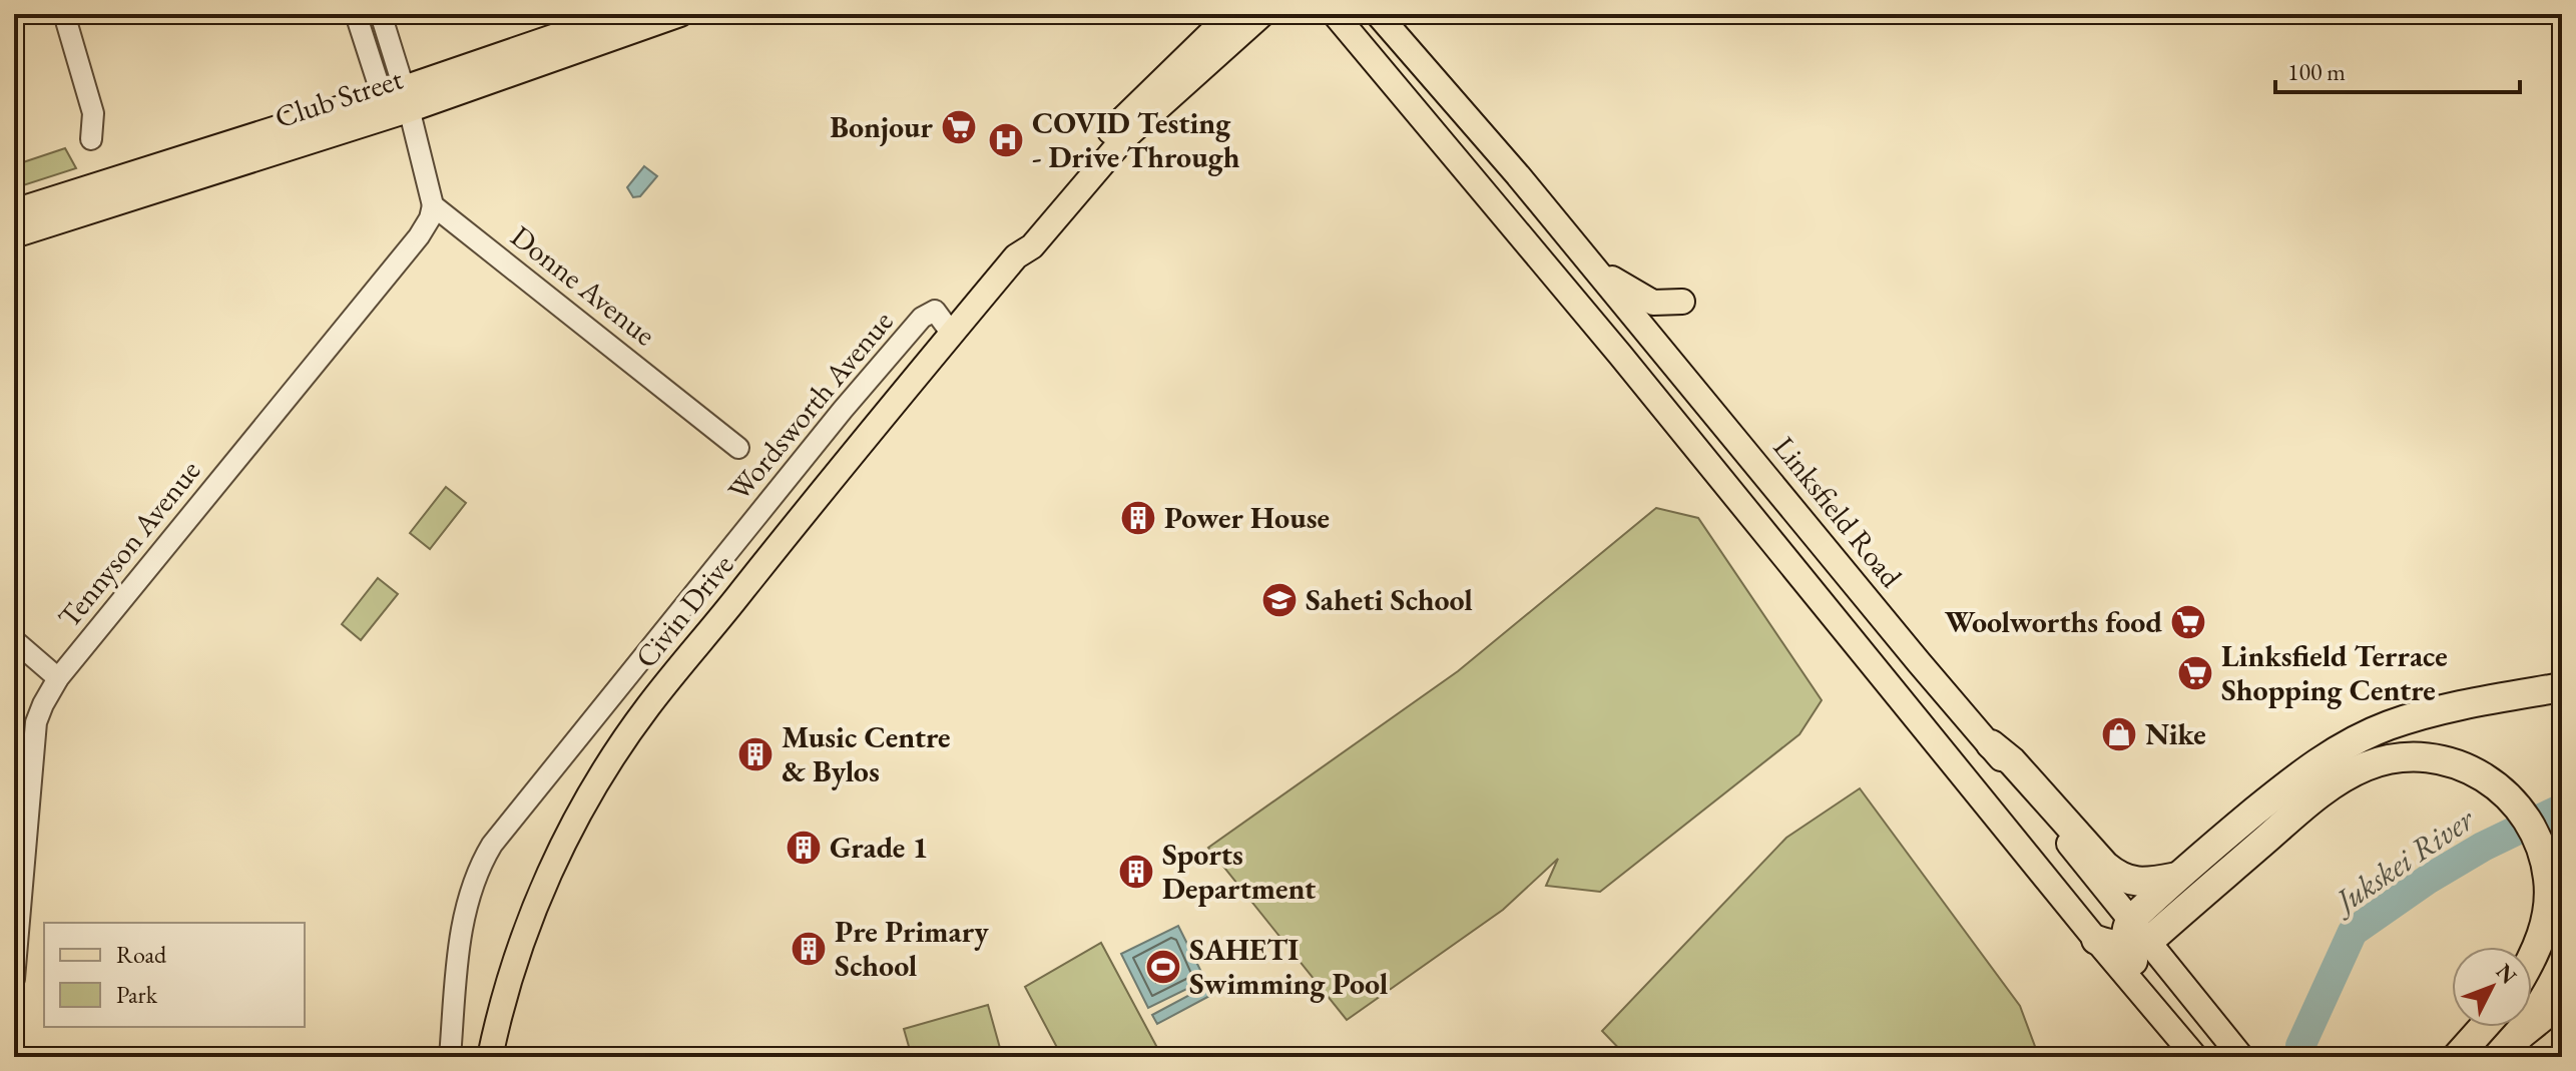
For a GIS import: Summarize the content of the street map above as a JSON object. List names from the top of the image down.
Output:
{
  "streets": {
    "main road": ["Club Street", "Linksfield Road", "Civin Drive"],
    "street": ["Donne Avenue", "Wordsworth Avenue", "Tennyson Avenue"]
  },
  "crossings": [
    ["Donne Avenue", "Tennyson Avenue"],
    ["Wordsworth Avenue", "Civin Drive"]
  ],
  "water": ["Jukskei River"],
  "places": {
    "supermarket": ["Bonjour", "Woolworths food", "Linksfield Terrace Shopping Centre"],
    "hospital": ["COVID Testing - Drive Through"],
    "building": [
      "Power House",
      "Music Centre & Bylos",
      "Grade 1",
      "Sports Department",
      "Pre Primary School"
    ],
    "school or university": ["Saheti School"],
    "shop": ["Nike"],
    "sports": ["SAHETI Swimming Pool"]
  },
  "legend": ["Road", "Park"],
  "scale_bar": "100 m",
  "north": "top right"
}
